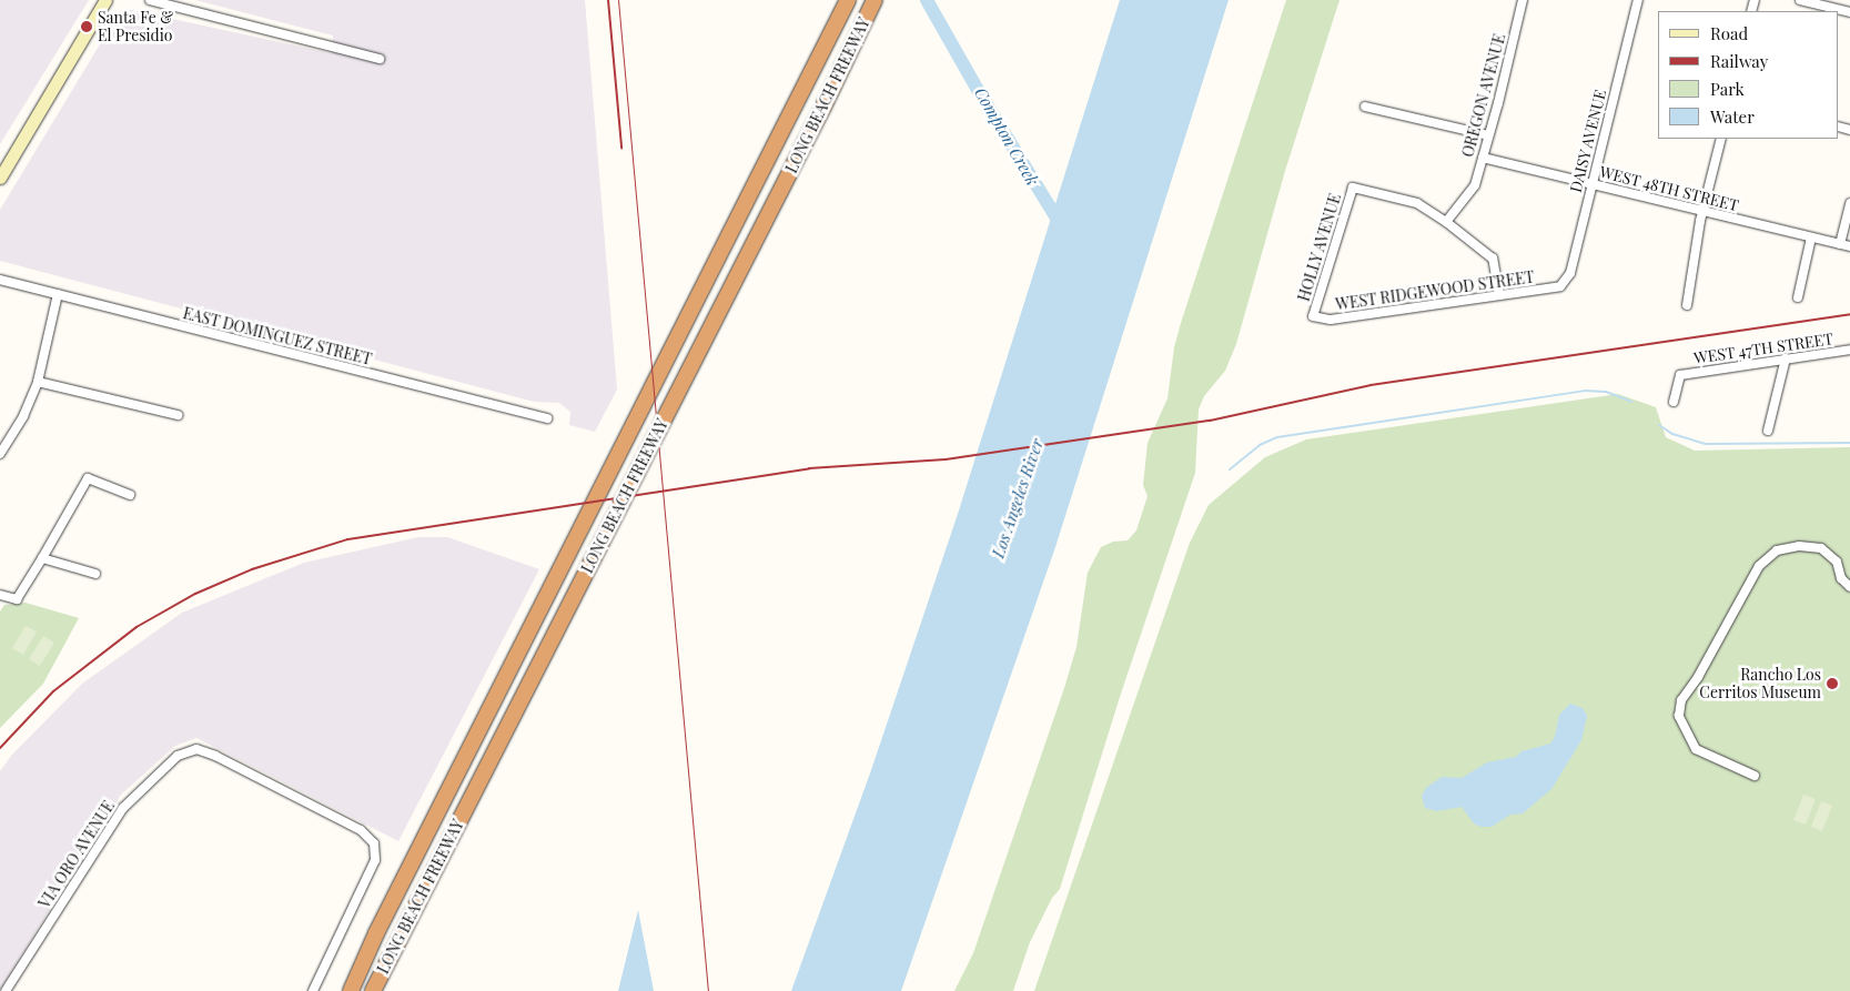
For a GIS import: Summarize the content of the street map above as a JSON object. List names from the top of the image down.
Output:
{
  "streets": {
    "highway": ["LONG BEACH FREEWAY"],
    "street": [
      "OREGON AVENUE",
      "DAISY AVENUE",
      "WEST 48TH STREET",
      "HOLLY AVENUE",
      "WEST RIDGEWOOD STREET",
      "EAST DOMINGUEZ STREET",
      "WEST 47TH STREET",
      "VIA ORO AVENUE"
    ]
  },
  "crossings": [
    ["OREGON AVENUE", "WEST 48TH STREET"],
    ["OREGON AVENUE", "HOLLY AVENUE"],
    ["DAISY AVENUE", "WEST 48TH STREET"],
    ["DAISY AVENUE", "WEST RIDGEWOOD STREET"],
    ["HOLLY AVENUE", "WEST RIDGEWOOD STREET"]
  ],
  "water": ["Compton Creek", "Los Angeles River"],
  "places": ["Santa Fe & El Presidio", "Rancho Los Cerritos Museum"],
  "legend": [
    "Road",
    "Railway",
    "Park",
    "Water"
  ]
}
